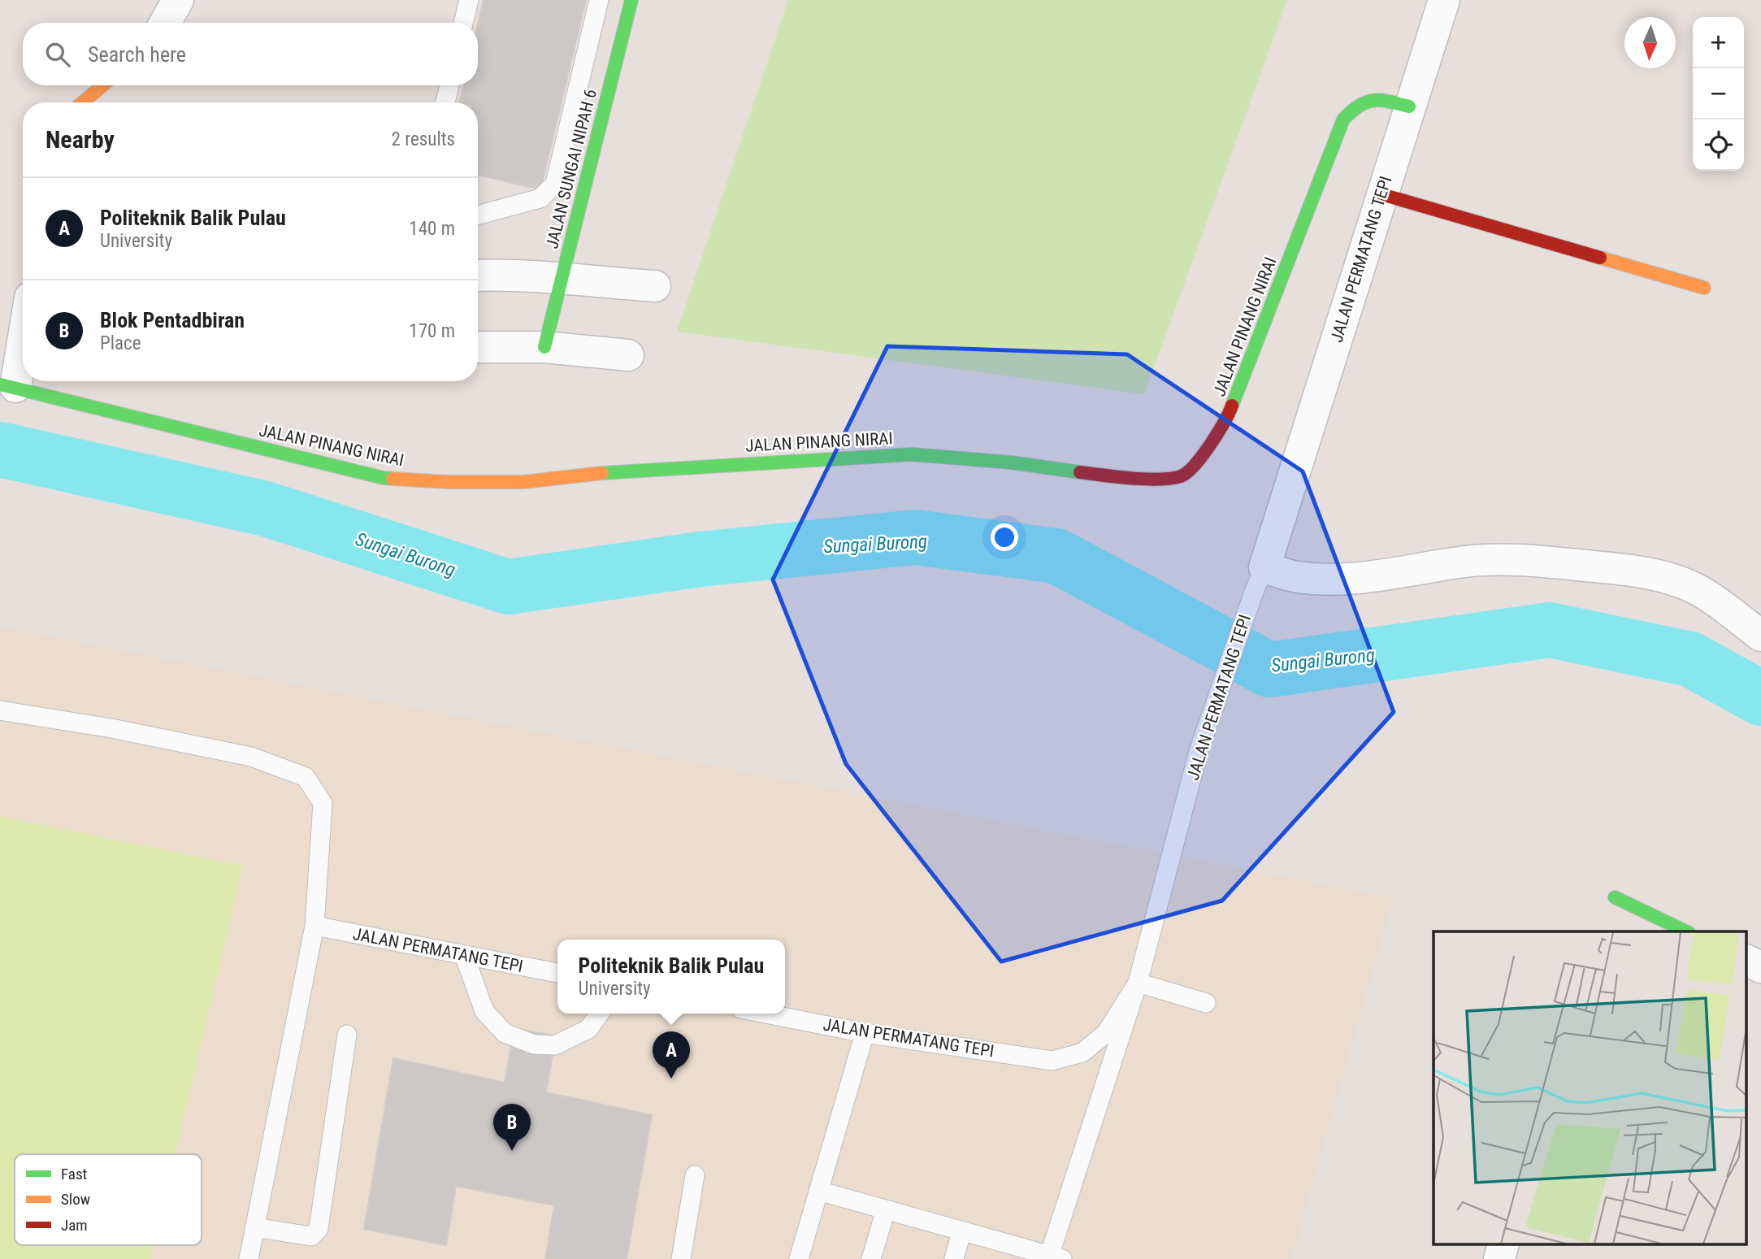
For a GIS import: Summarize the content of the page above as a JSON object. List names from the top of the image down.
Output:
{
  "streets": {
    "street": ["JALAN SUNGAI NIPAH 6", "JALAN PERMATANG TEPI", "JALAN PINANG NIRAI"]
  },
  "crossings": [
    ["JALAN PERMATANG TEPI", "JALAN PINANG NIRAI"]
  ],
  "water": ["Sungai Burong"],
  "legend": ["Fast", "Slow", "Jam"],
  "north": "bottom",
  "page": {
    "map_buttons": ["+", "−"],
    "search": "Search here",
    "heading": ["Nearby", "2 results"],
    "list": [
      {
        "mark": "A",
        "name": "Politeknik Balik Pulau",
        "note": "University",
        "value": "140 m"
      },
      {
        "mark": "B",
        "name": "Blok Pentadbiran",
        "note": "Place",
        "value": "170 m"
      }
    ],
    "popup": ["Politeknik Balik Pulau", "University"],
    "pins": ["A", "B"]
  }
}
